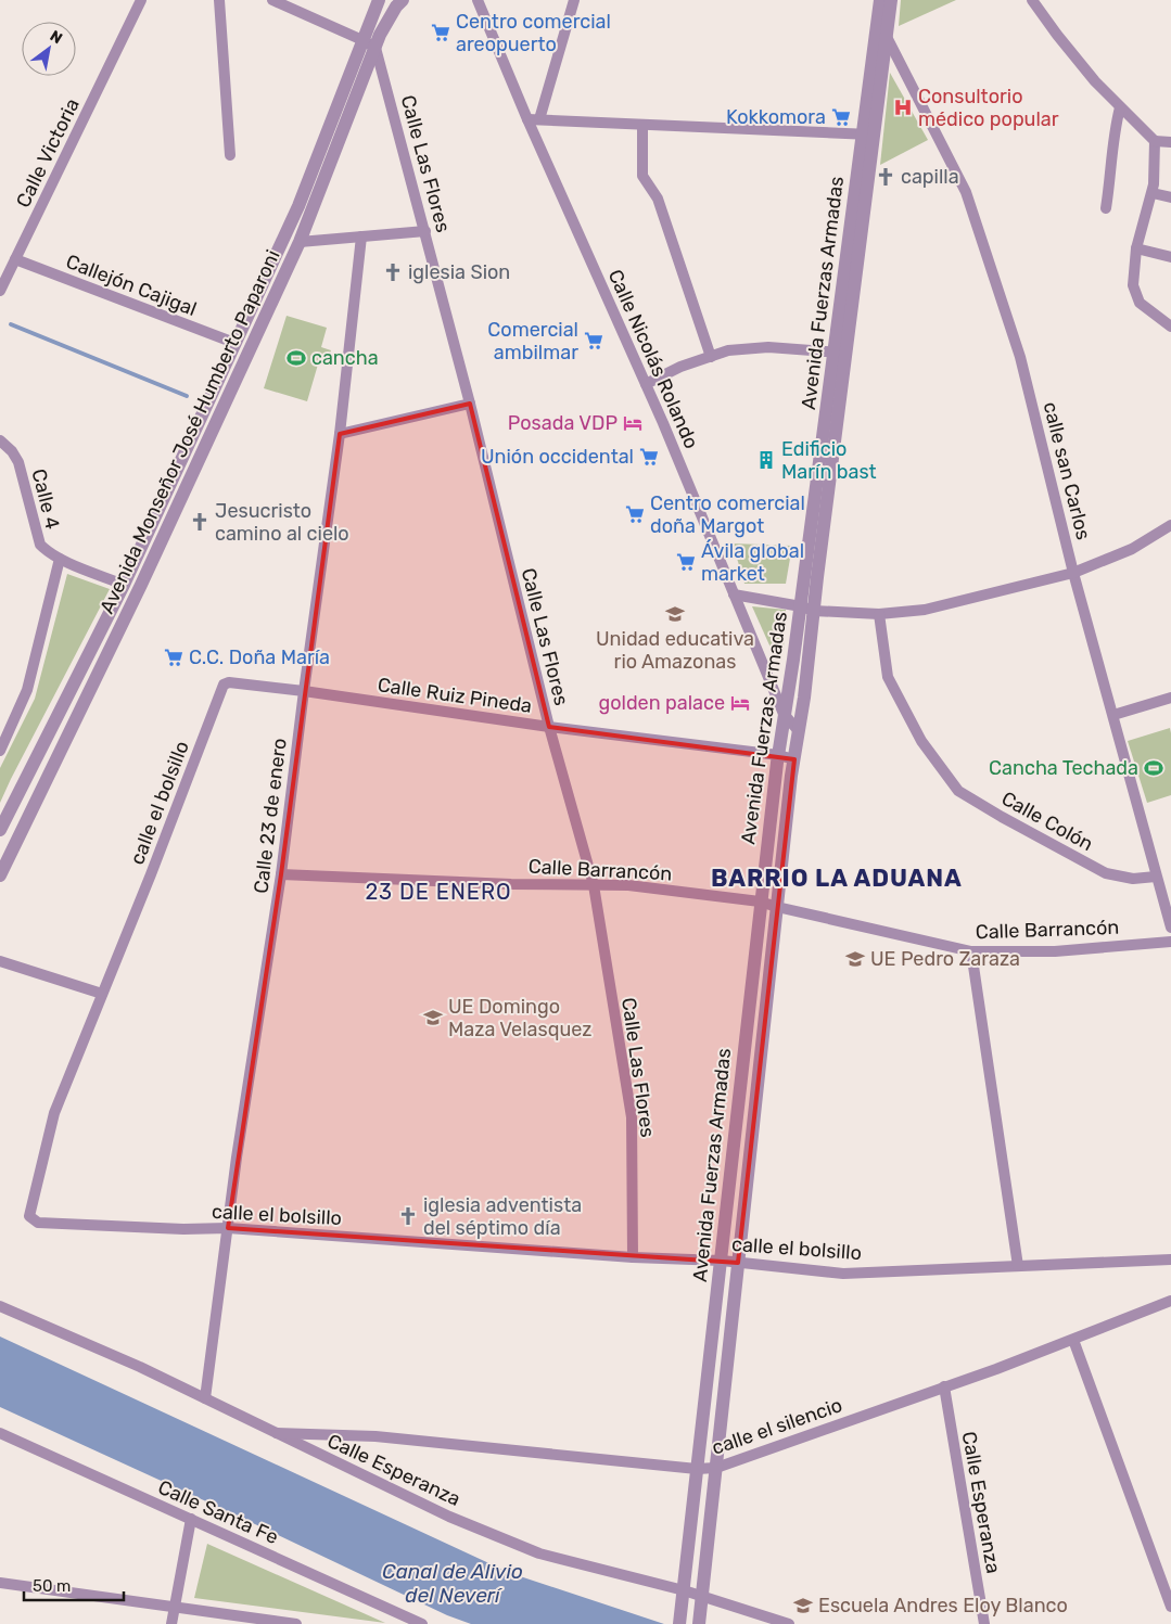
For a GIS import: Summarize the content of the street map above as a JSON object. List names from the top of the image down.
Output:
{
  "streets": {
    "street": [
      "Calle Victoria",
      "Calle Las Flores",
      "Callejón Cajigal",
      "Avenida Fuerzas Armadas",
      "Calle Nicolás Rolando",
      "Avenida Monseñor José Humberto Paparoni",
      "calle san Carlos",
      "Calle 4",
      "Calle Ruiz Pineda",
      "calle el bolsillo",
      "Calle 23 de enero",
      "Calle Colón",
      "Calle Barrancón",
      "calle el silencio",
      "Calle Esperanza",
      "Calle Santa Fe"
    ]
  },
  "crossings": [
    ["Calle Victoria", "Callejón Cajigal"],
    ["Calle Las Flores", "Avenida Monseñor José Humberto Paparoni"],
    ["Calle Las Flores", "Calle Ruiz Pineda"],
    ["Calle Las Flores", "calle el bolsillo"],
    ["Calle Las Flores", "Calle Barrancón"],
    ["Callejón Cajigal", "Avenida Monseñor José Humberto Paparoni"],
    ["Avenida Fuerzas Armadas", "Calle Nicolás Rolando"],
    ["Avenida Fuerzas Armadas", "calle san Carlos"],
    ["Avenida Fuerzas Armadas", "Calle Ruiz Pineda"],
    ["Avenida Fuerzas Armadas", "calle el bolsillo"],
    ["Avenida Fuerzas Armadas", "Calle Barrancón"],
    ["Avenida Fuerzas Armadas", "calle el silencio"],
    ["Avenida Fuerzas Armadas", "Calle Esperanza"],
    ["Avenida Monseñor José Humberto Paparoni", "Calle 4"],
    ["calle san Carlos", "Calle Colón"],
    ["Calle Ruiz Pineda", "calle el bolsillo"],
    ["Calle Ruiz Pineda", "Calle 23 de enero"],
    ["calle el bolsillo", "Calle 23 de enero"],
    ["Calle 23 de enero", "Calle Barrancón"],
    ["Calle 23 de enero", "Calle Esperanza"],
    ["calle el silencio", "Calle Esperanza"]
  ],
  "districts": ["BARRIO LA ADUANA", "23 DE ENERO"],
  "water": ["Canal de Alivio del Neverí"],
  "places": {
    "supermarket": [
      "Centro comercial areopuerto",
      "Kokkomora",
      "Comercial ambilmar",
      "Unión occidental",
      "Centro comercial doña Margot",
      "Ávila global market",
      "C.C. Doña María"
    ],
    "hospital": ["Consultorio médico popular"],
    "church": [
      "capilla",
      "iglesia Sion",
      "Jesucristo camino al cielo",
      "iglesia adventista del séptimo día"
    ],
    "sports": ["cancha", "Cancha Techada"],
    "hotel": ["Posada VDP", "golden palace"],
    "building": ["Edificio Marín bast"],
    "school or university": [
      "Unidad educativa rio Amazonas",
      "UE Pedro Zaraza",
      "UE Domingo Maza Velasquez",
      "Escuela Andres Eloy Blanco"
    ]
  },
  "scale_bar": "50 m",
  "north": "top right"
}
